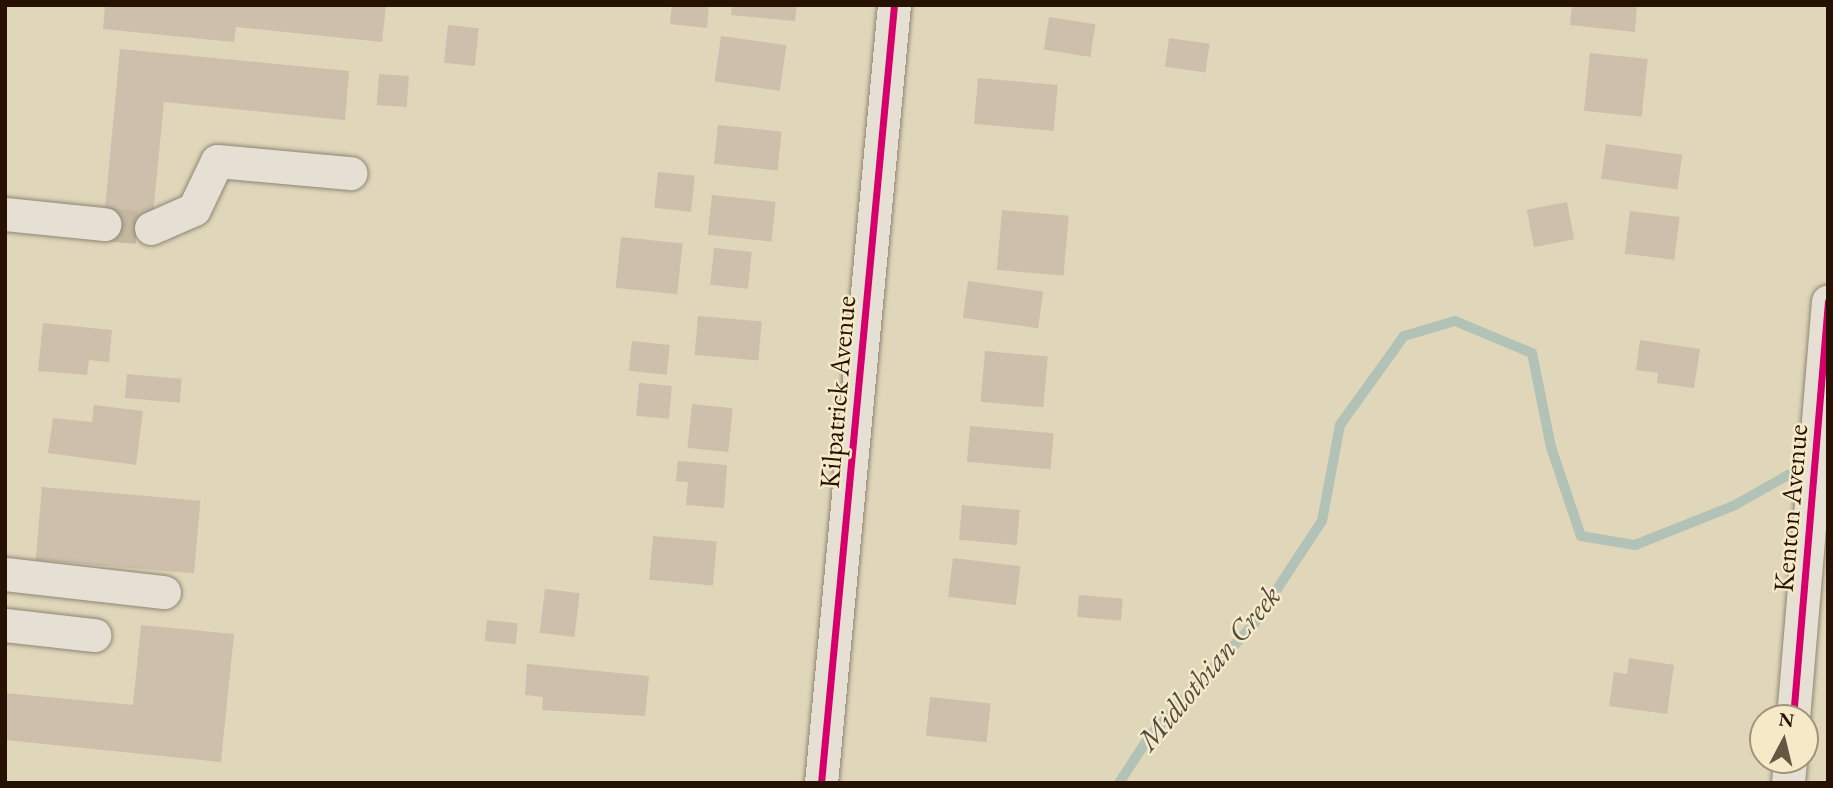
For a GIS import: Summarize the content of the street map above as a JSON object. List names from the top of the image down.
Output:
{
  "streets": {
    "street": ["Kilpatrick Avenue", "Kenton Avenue"]
  },
  "water": ["Midlothian Creek"],
  "north": "top"
}
